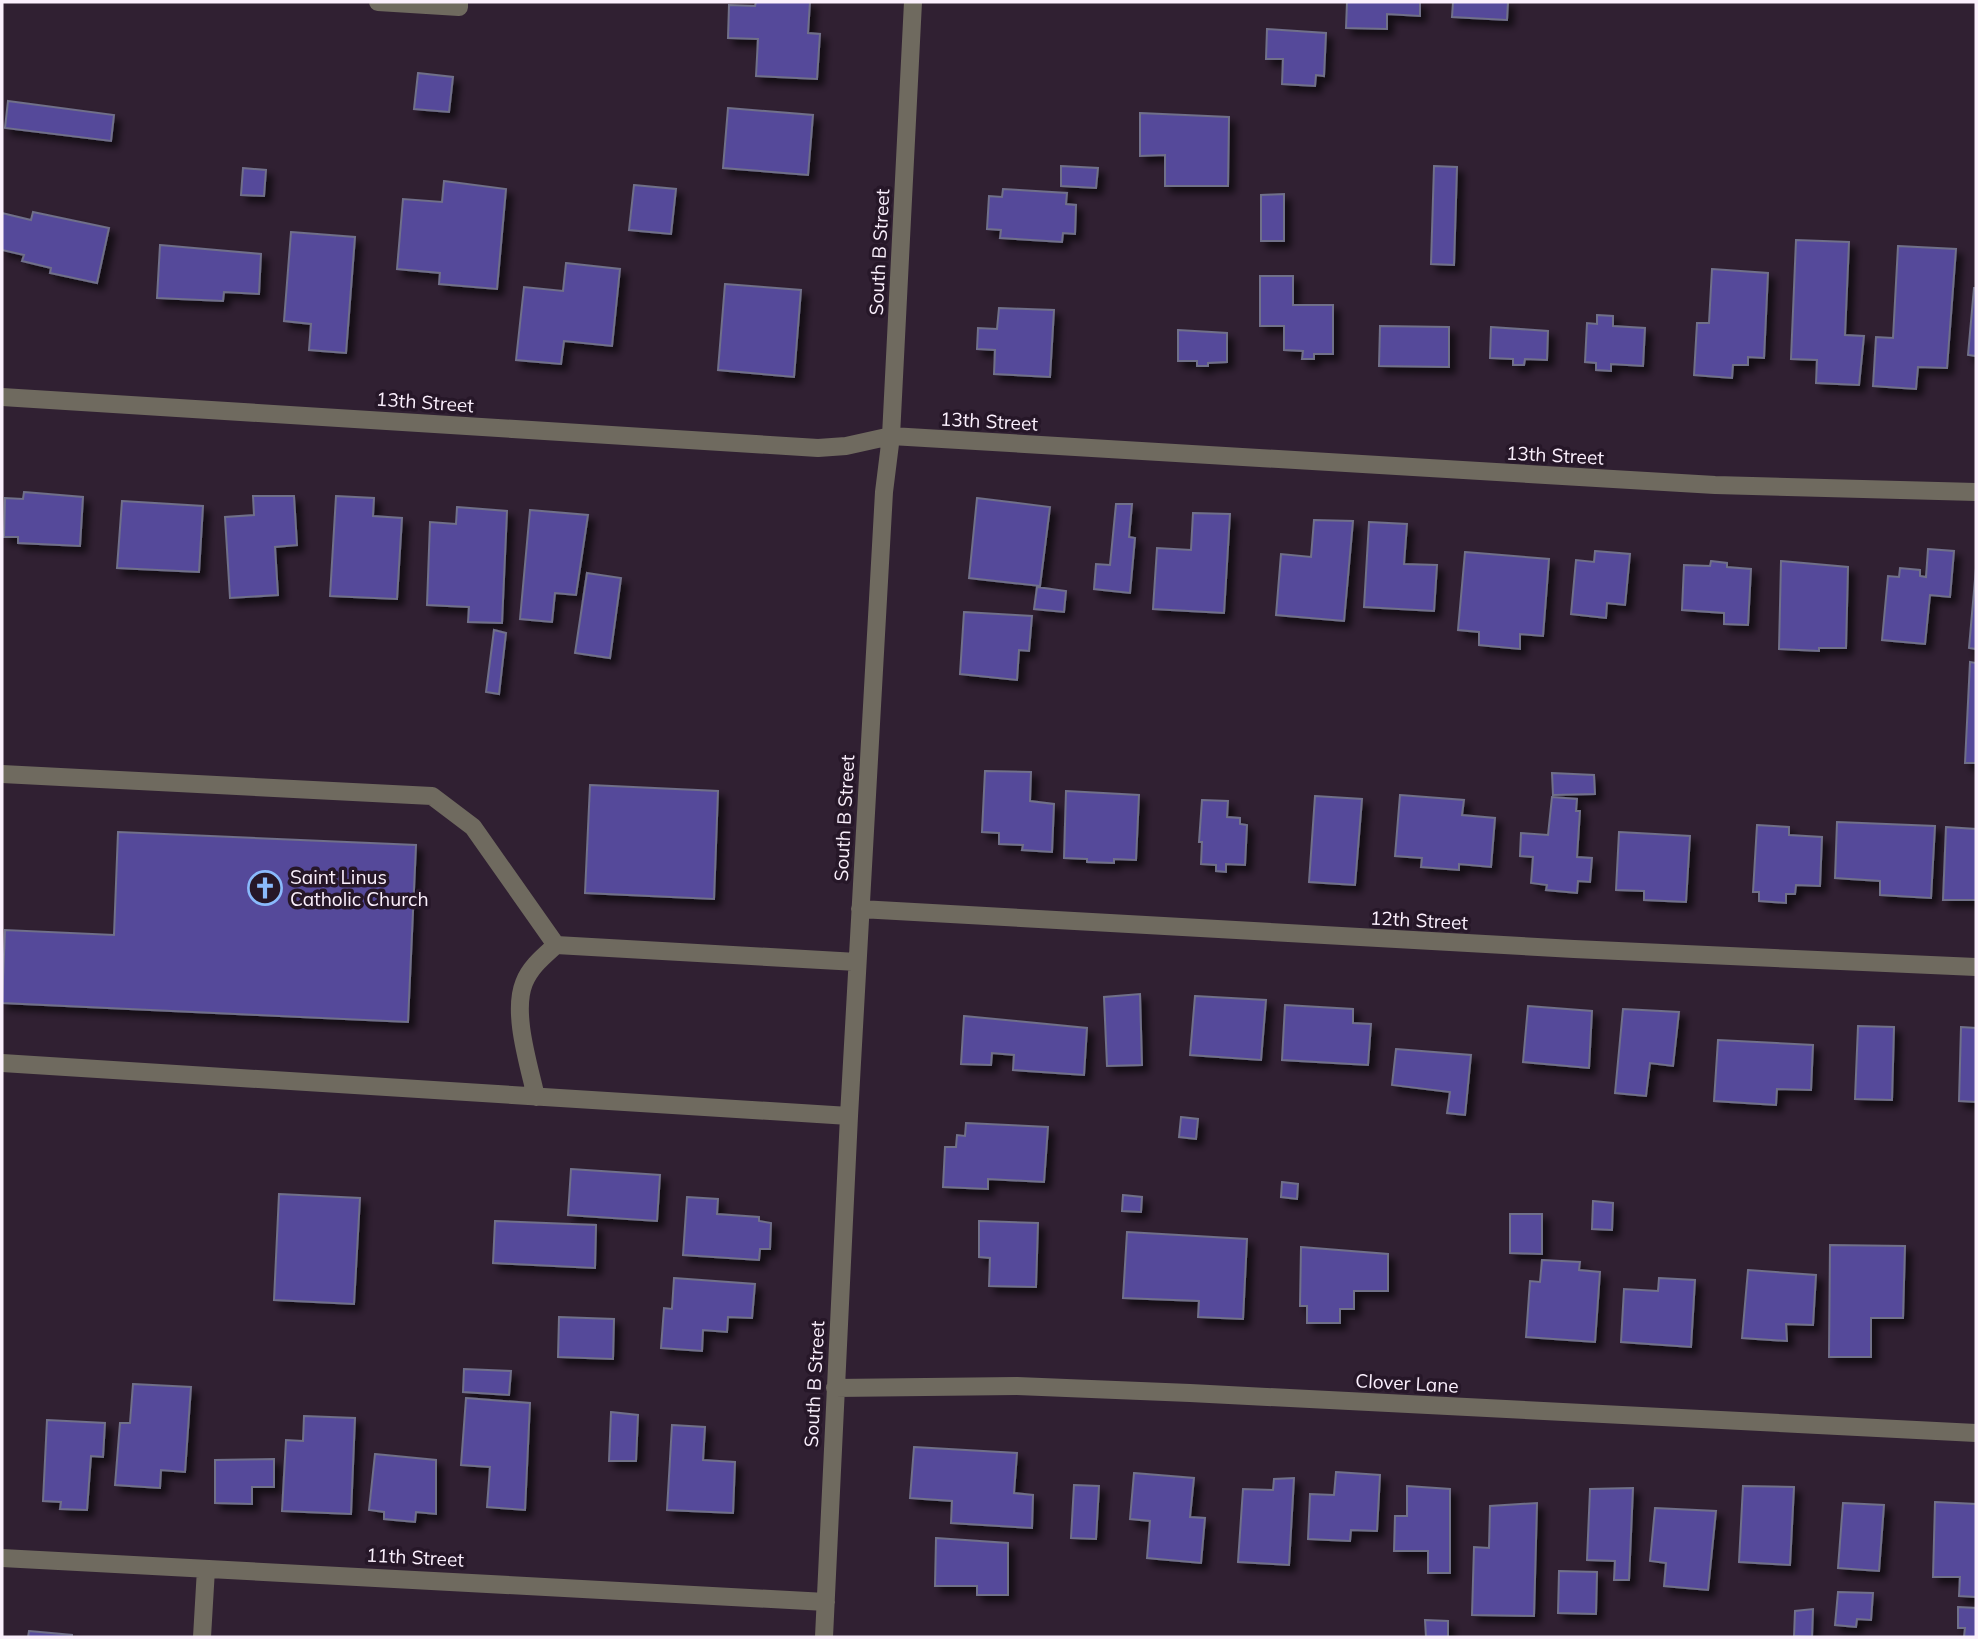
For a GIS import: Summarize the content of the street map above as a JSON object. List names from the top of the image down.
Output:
{
  "streets": {
    "street": [
      "South B Street",
      "13th Street",
      "12th Street",
      "Clover Lane",
      "11th Street"
    ]
  },
  "crossings": [
    ["South B Street", "13th Street"],
    ["South B Street", "12th Street"],
    ["South B Street", "Clover Lane"],
    ["South B Street", "11th Street"]
  ],
  "places": {
    "church": ["Saint Linus Catholic Church"]
  }
}
